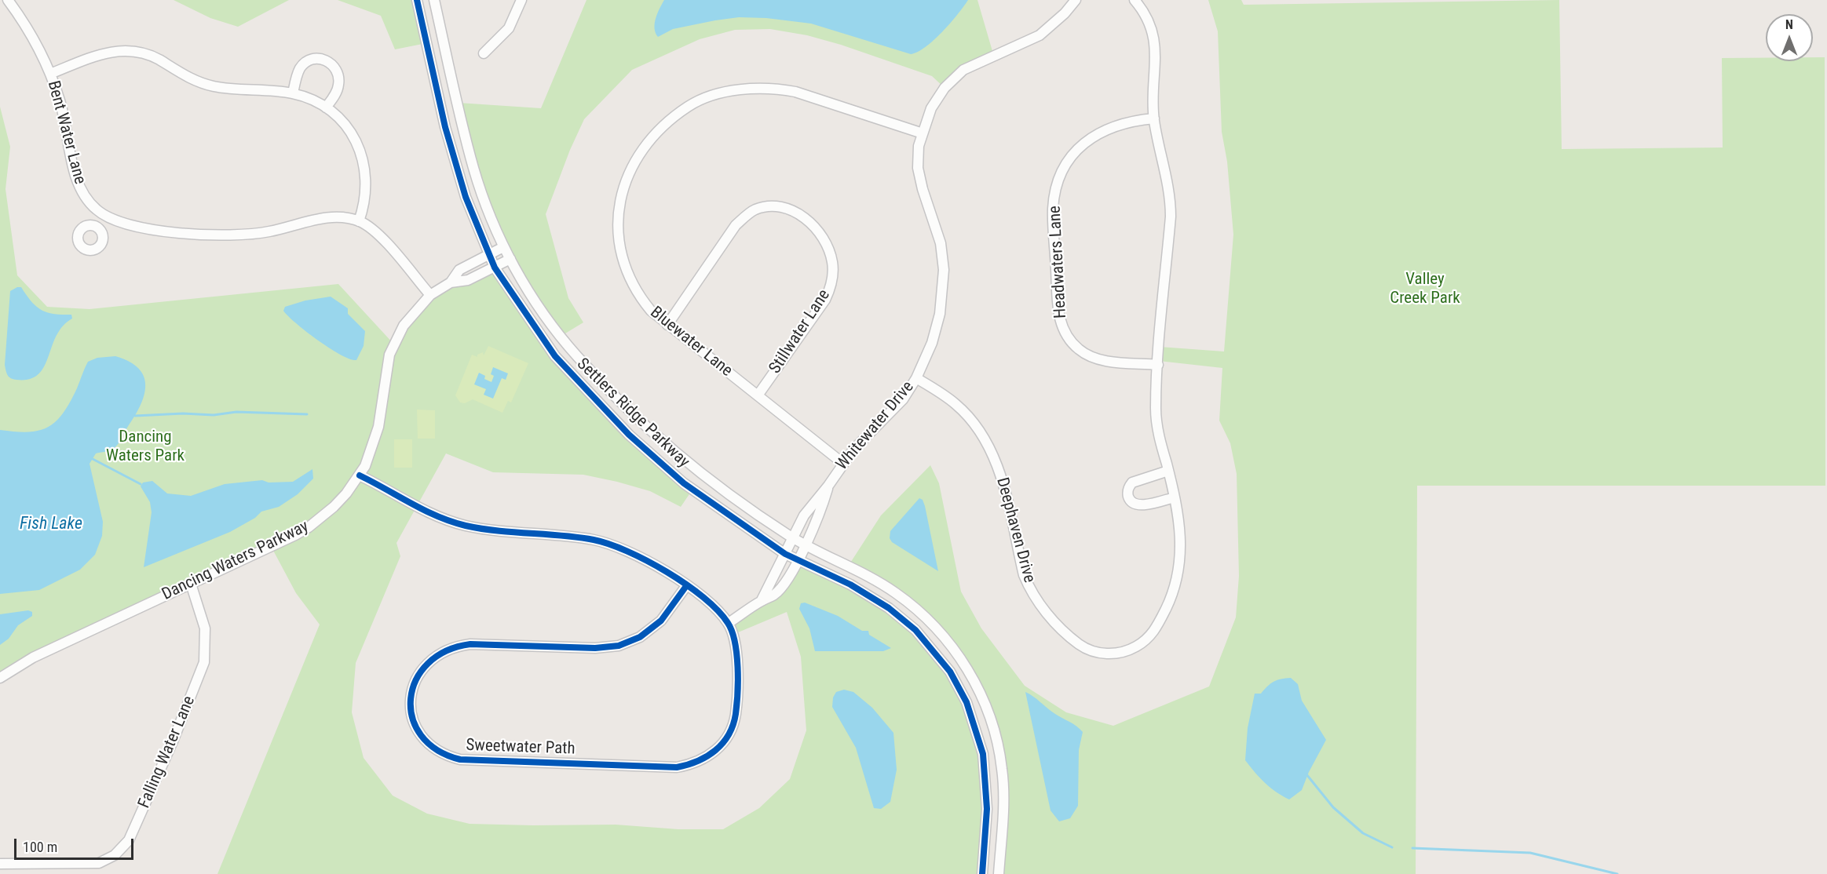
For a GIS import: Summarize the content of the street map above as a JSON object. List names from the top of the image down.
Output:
{
  "streets": {
    "street": [
      "Bent Water Lane",
      "Headwaters Lane",
      "Stillwater Lane",
      "Bluewater Lane",
      "Settlers Ridge Parkway",
      "Whitewater Drive",
      "Deephaven Drive",
      "Dancing Waters Parkway",
      "Sweetwater Path",
      "Falling Water Lane"
    ]
  },
  "crossings": [
    ["Bent Water Lane", "Dancing Waters Parkway"],
    ["Headwaters Lane", "Deephaven Drive"],
    ["Stillwater Lane", "Bluewater Lane"],
    ["Bluewater Lane", "Whitewater Drive"],
    ["Settlers Ridge Parkway", "Whitewater Drive"],
    ["Settlers Ridge Parkway", "Dancing Waters Parkway"],
    ["Whitewater Drive", "Deephaven Drive"],
    ["Whitewater Drive", "Sweetwater Path"],
    ["Dancing Waters Parkway", "Sweetwater Path"],
    ["Dancing Waters Parkway", "Falling Water Lane"]
  ],
  "water": ["Fish Lake"],
  "parks": ["Valley Creek Park", "Dancing Waters Park"],
  "scale_bar": "100 m",
  "north": "top"
}
